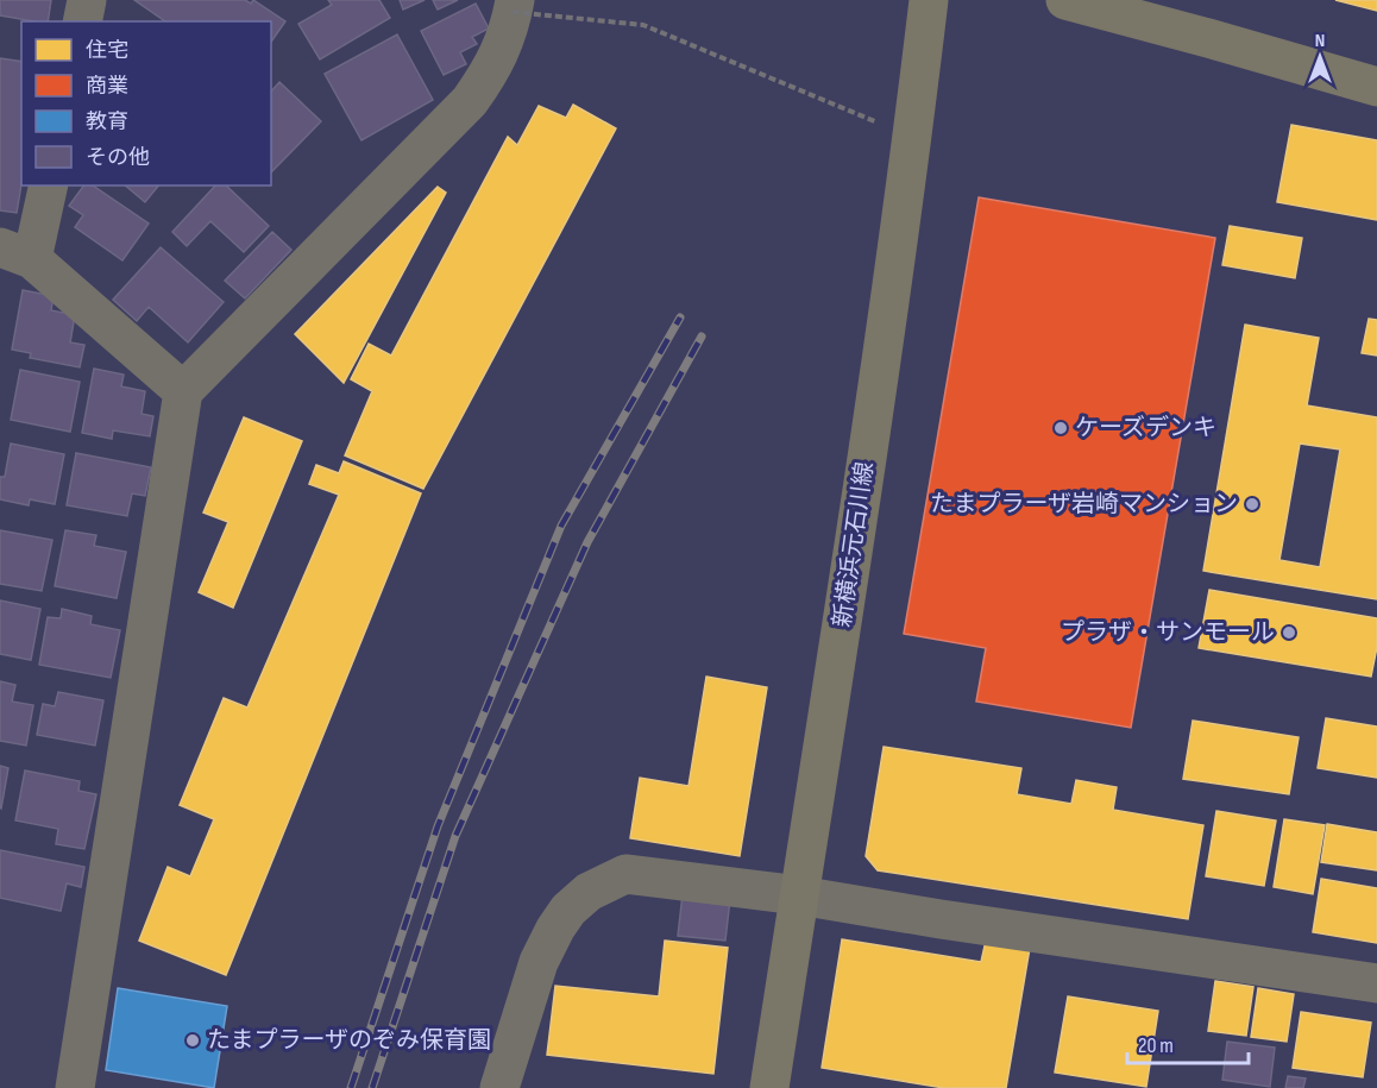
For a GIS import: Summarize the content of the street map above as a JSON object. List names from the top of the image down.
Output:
{
  "streets": {
    "street": ["新横浜元石川線"]
  },
  "places": [
    "ケーズデンキ",
    "たまプラーザ岩崎マンション",
    "プラザ・サンモール",
    "たまプラーザのぞみ保育園"
  ],
  "legend": [
    "住宅",
    "商業",
    "教育",
    "その他"
  ],
  "scale_bar": "20 m",
  "north": "top"
}
